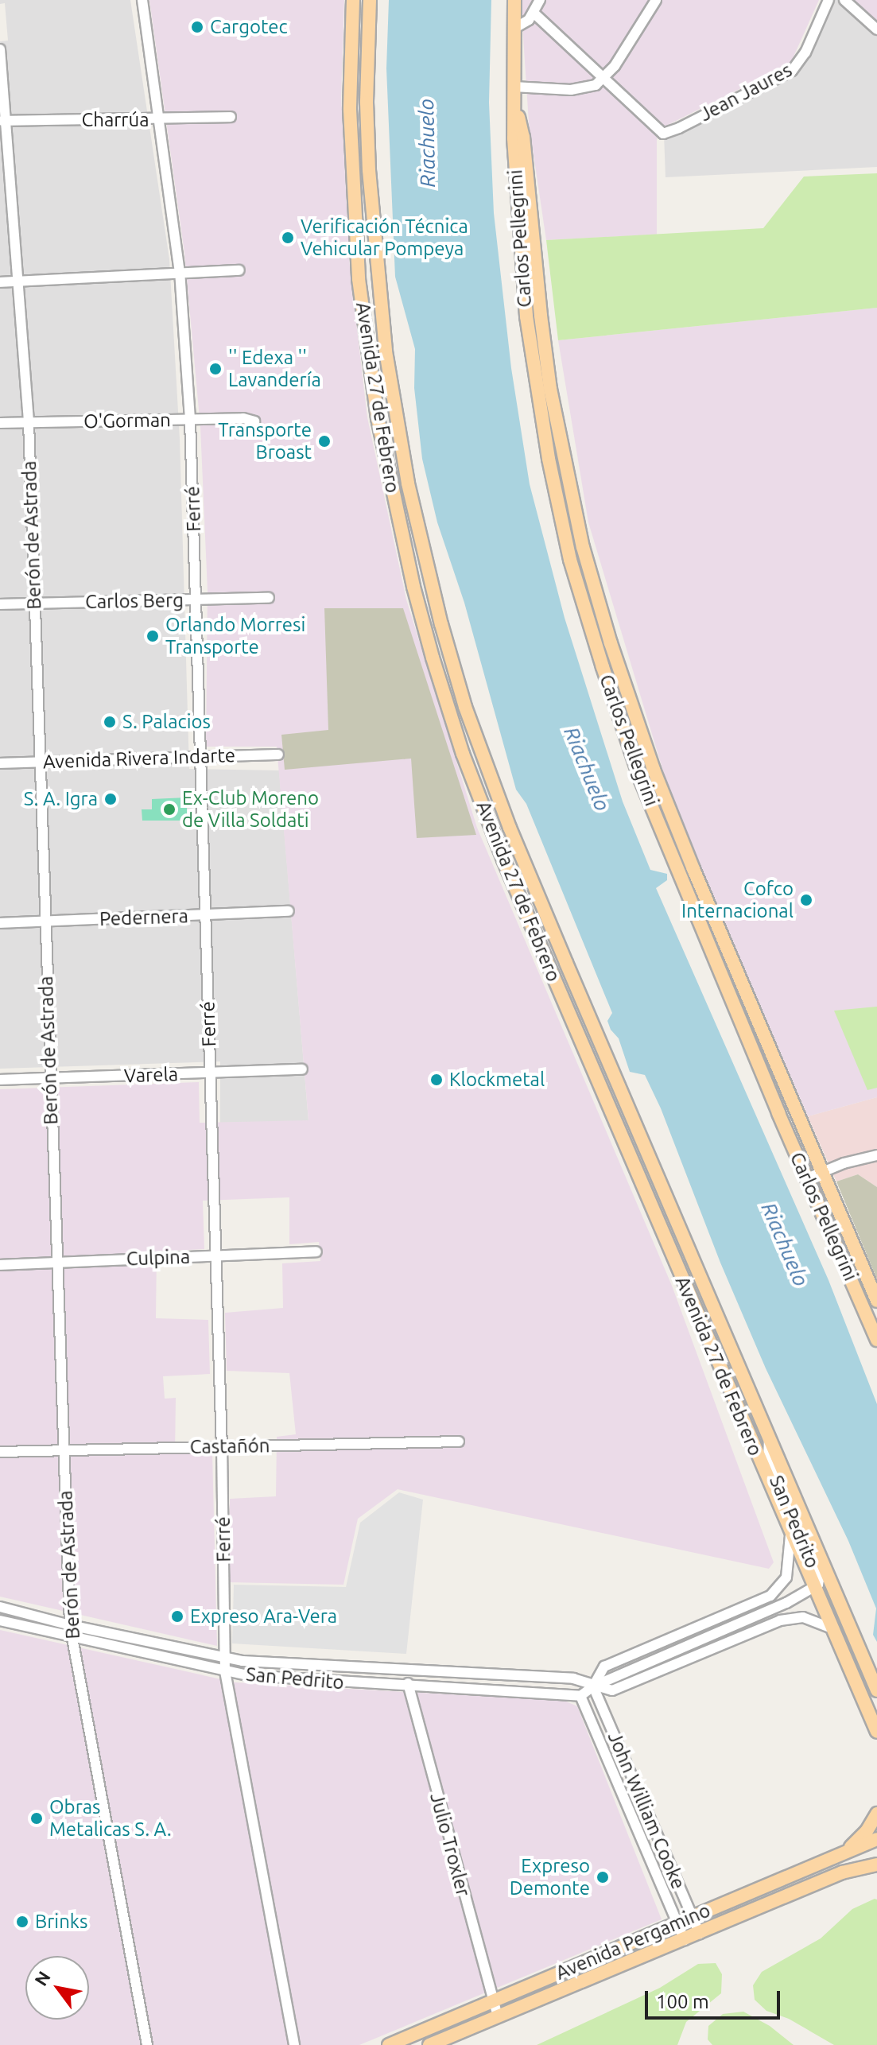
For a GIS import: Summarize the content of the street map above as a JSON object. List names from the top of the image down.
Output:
{
  "streets": {
    "main road": ["Carlos Pellegrini", "Avenida 27 de Febrero", "Avenida Pergamino"],
    "street": [
      "Jean Jaures",
      "Charrúa",
      "O'Gorman",
      "Ferré",
      "Berón de Astrada",
      "Carlos Berg",
      "Avenida Rivera Indarte",
      "Pedernera",
      "Varela",
      "Culpina",
      "Castañón",
      "San Pedrito",
      "John William Cooke",
      "Julio Troxler"
    ]
  },
  "crossings": [
    ["Charrúa", "Ferré"],
    ["Charrúa", "Berón de Astrada"],
    ["Avenida 27 de Febrero", "San Pedrito"],
    ["O'Gorman", "Ferré"],
    ["O'Gorman", "Berón de Astrada"],
    ["Ferré", "Carlos Berg"],
    ["Ferré", "Avenida Rivera Indarte"],
    ["Ferré", "Pedernera"],
    ["Ferré", "Varela"],
    ["Ferré", "Culpina"],
    ["Ferré", "Castañón"],
    ["Ferré", "San Pedrito"],
    ["Berón de Astrada", "Carlos Berg"],
    ["Berón de Astrada", "Avenida Rivera Indarte"],
    ["Berón de Astrada", "Pedernera"],
    ["Berón de Astrada", "Varela"],
    ["Berón de Astrada", "Culpina"],
    ["Berón de Astrada", "Castañón"],
    ["Berón de Astrada", "San Pedrito"],
    ["San Pedrito", "John William Cooke"],
    ["San Pedrito", "Julio Troxler"],
    ["John William Cooke", "Avenida Pergamino"],
    ["Julio Troxler", "Avenida Pergamino"]
  ],
  "water": ["Riachuelo"],
  "places": [
    "Cargotec",
    "Verificación Técnica Vehicular Pompeya",
    "'' Edexa '' Lavandería",
    "Transporte Broast",
    "Orlando Morresi Transporte",
    "S. Palacios",
    "S. A. Igra",
    "Ex-Club Moreno de Villa Soldati",
    "Cofco Internacional",
    "Klockmetal",
    "Expreso Ara-Vera",
    "Obras Metalicas S. A.",
    "Expreso Demonte",
    "Brinks"
  ],
  "scale_bar": "100 m",
  "north": "top left"
}
